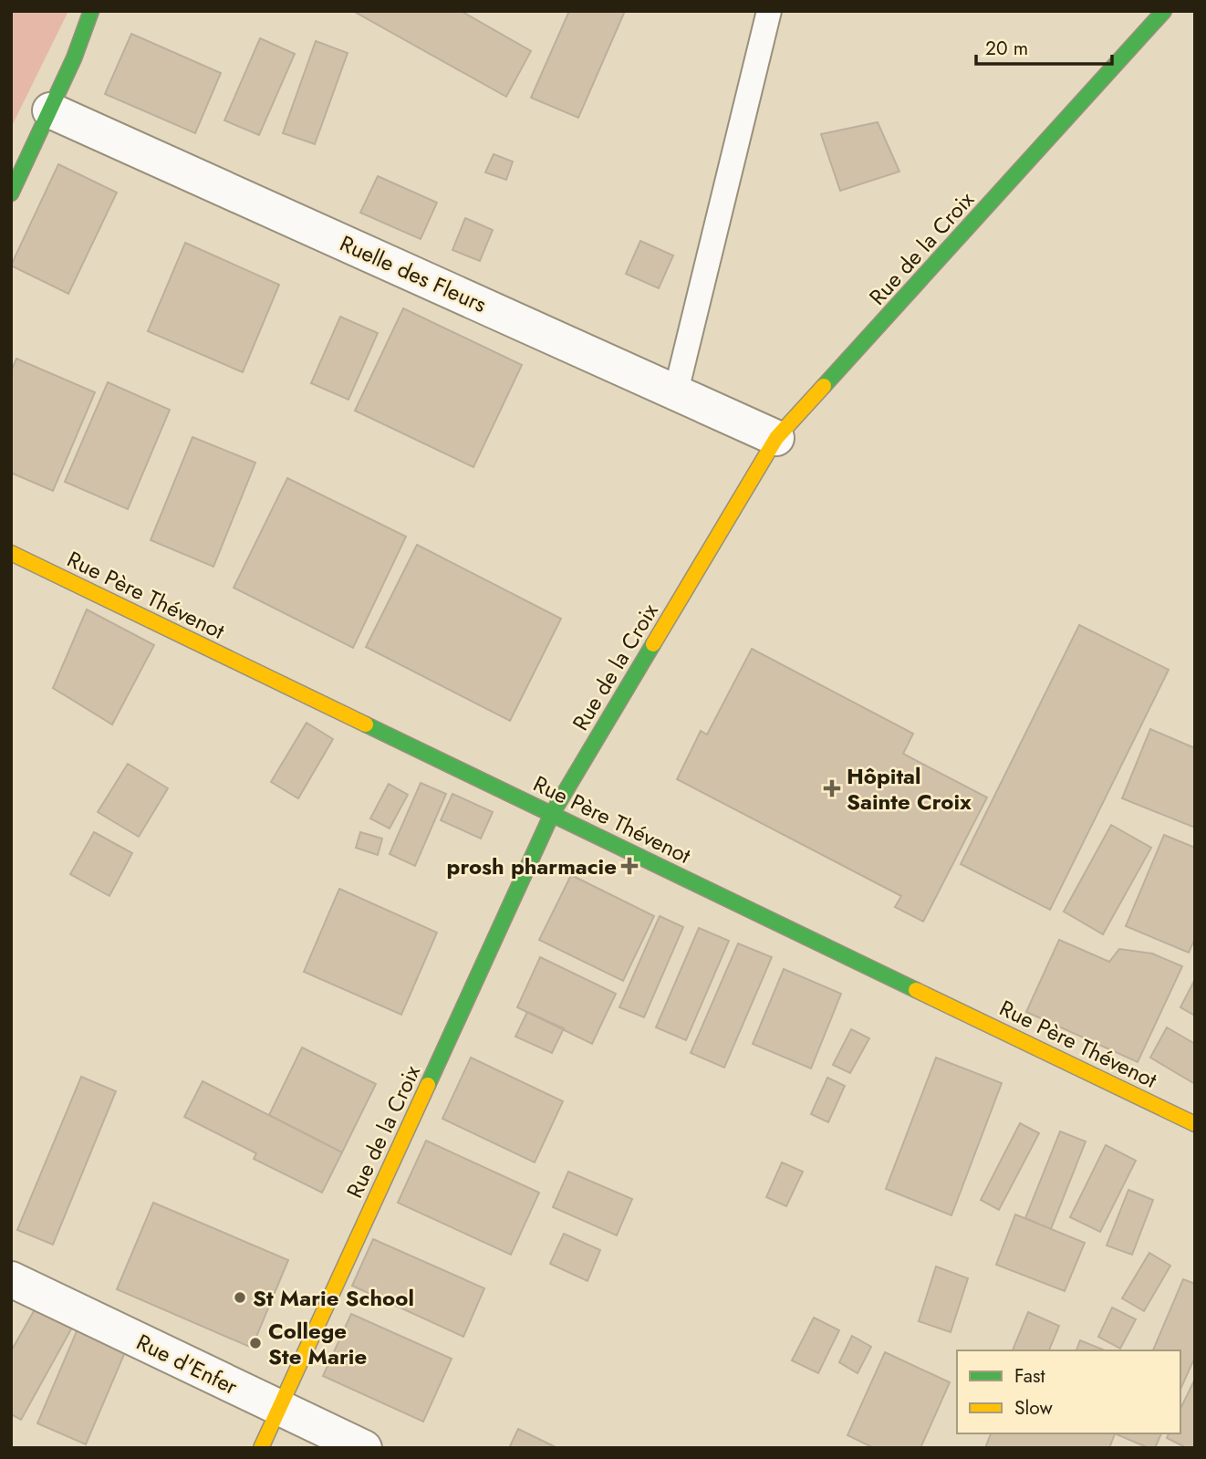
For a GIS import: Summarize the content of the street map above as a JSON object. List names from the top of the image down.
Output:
{
  "streets": {
    "street": [
      "Rue de la Croix",
      "Ruelle des Fleurs",
      "Rue Père Thévenot",
      "Rue d'Enfer"
    ]
  },
  "crossings": [
    ["Rue de la Croix", "Ruelle des Fleurs"],
    ["Rue de la Croix", "Rue Père Thévenot"],
    ["Rue de la Croix", "Rue d'Enfer"]
  ],
  "places": {
    "health": ["Hôpital Sainte Croix", "prosh pharmacie"],
    "other": ["St Marie School", "College Ste Marie"]
  },
  "legend": ["Fast", "Slow"],
  "scale_bar": "20 m"
}
